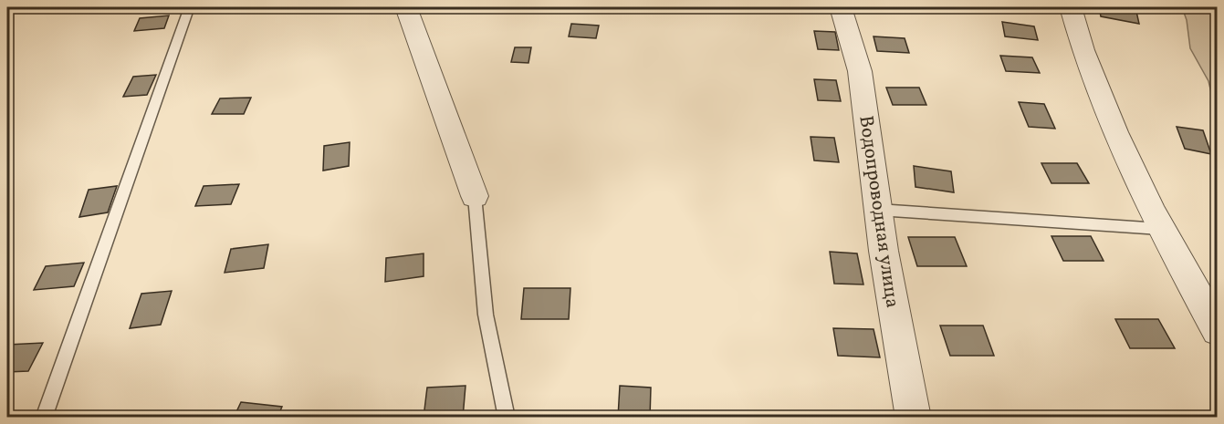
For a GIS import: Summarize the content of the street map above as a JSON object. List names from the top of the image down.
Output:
{
  "streets": {
    "street": ["Водопроводная улица"]
  }
}
